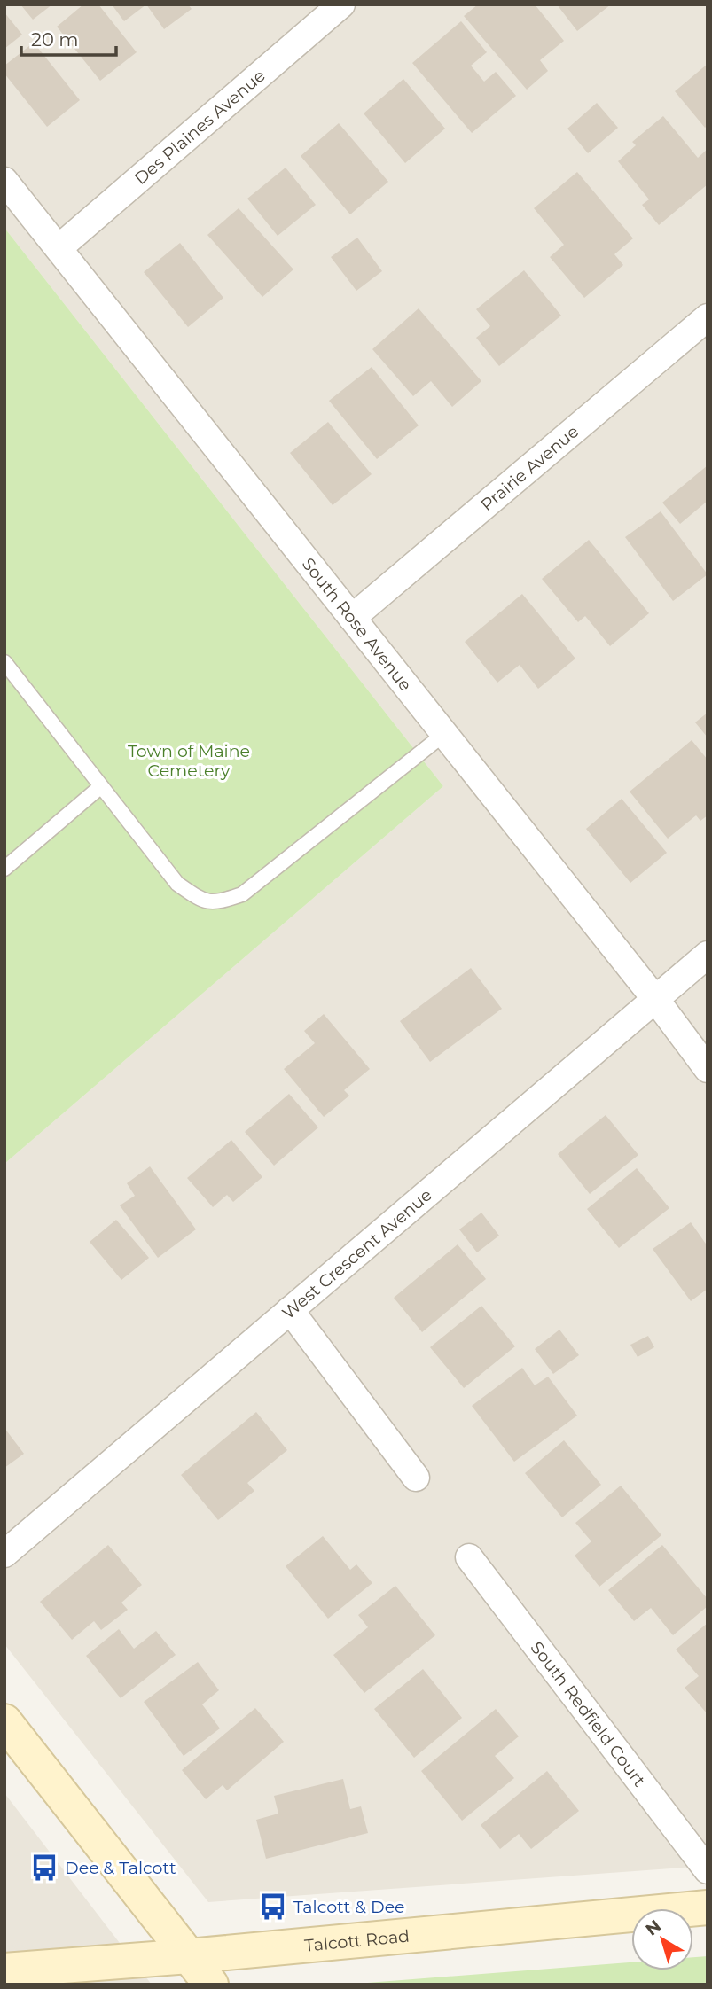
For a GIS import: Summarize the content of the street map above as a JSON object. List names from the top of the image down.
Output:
{
  "streets": {
    "main road": ["Talcott Road"],
    "street": [
      "Des Plaines Avenue",
      "Prairie Avenue",
      "South Rose Avenue",
      "West Crescent Avenue",
      "South Redfield Court"
    ]
  },
  "crossings": [
    ["Des Plaines Avenue", "South Rose Avenue"],
    ["Prairie Avenue", "South Rose Avenue"],
    ["South Rose Avenue", "West Crescent Avenue"]
  ],
  "parks": ["Town of Maine Cemetery"],
  "places": {
    "bus stop": ["Dee & Talcott", "Talcott & Dee"]
  },
  "scale_bar": "20 m",
  "north": "top left"
}
